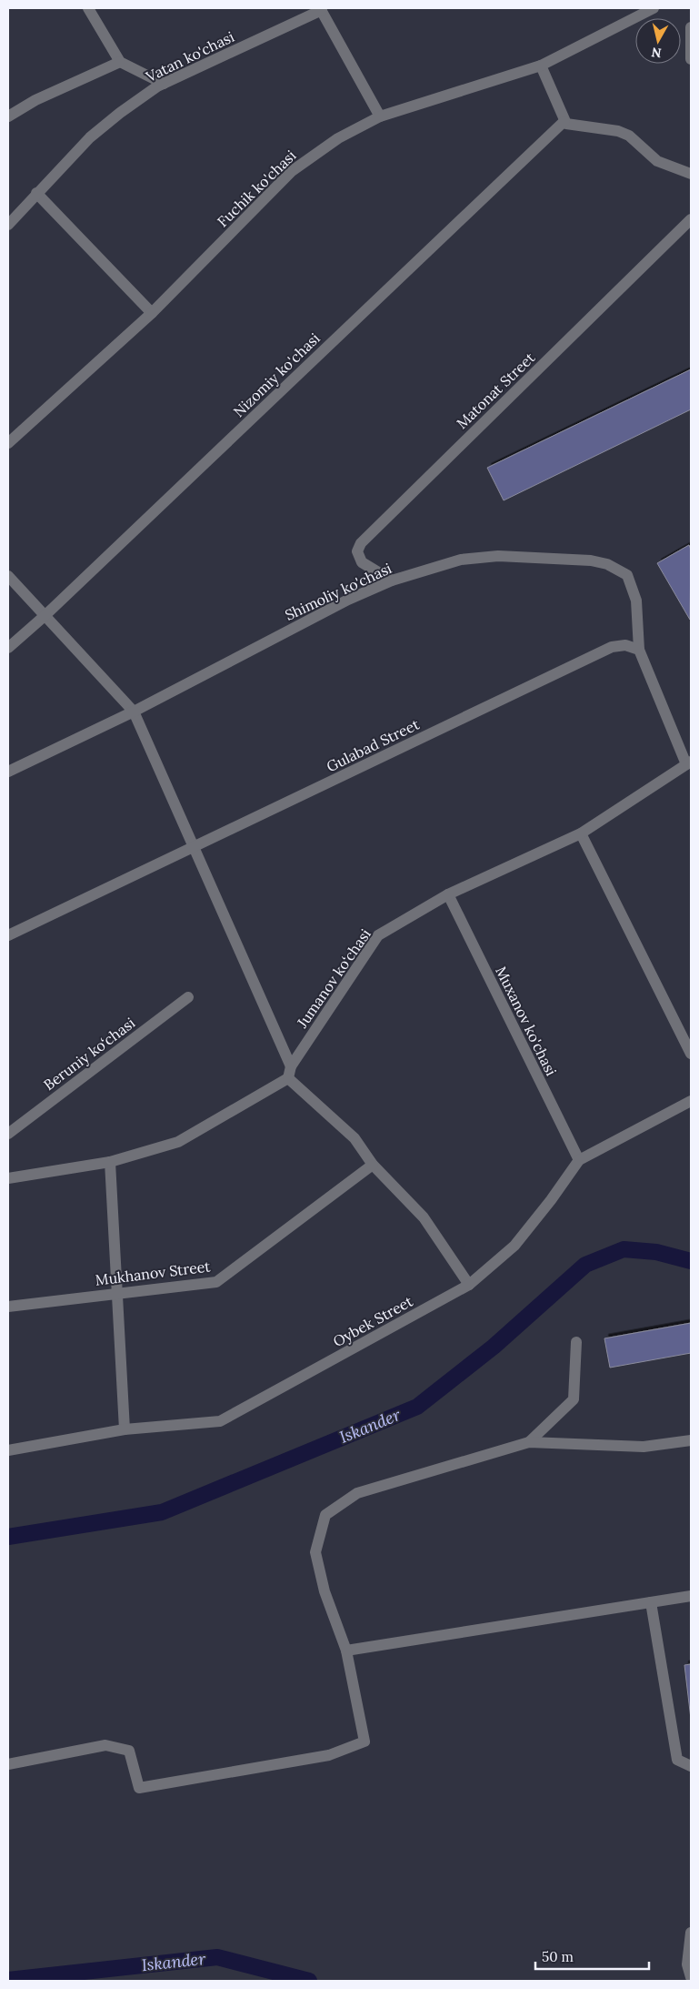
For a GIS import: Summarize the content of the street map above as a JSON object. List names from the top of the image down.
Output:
{
  "streets": {
    "street": [
      "Vatan ko'chasi",
      "Fuchik ko'chasi",
      "Nizomiy ko'chasi",
      "Matonat Street",
      "Shimoliy ko'chasi",
      "Gulabad Street",
      "Jumanov ko‘chasi",
      "Muxanov ko'chasi",
      "Beruniy ko‘chasi",
      "Mukhanov Street",
      "Oybek Street"
    ]
  },
  "crossings": [
    ["Vatan ko'chasi", "Fuchik ko'chasi"],
    ["Nizomiy ko'chasi", "Jumanov ko‘chasi"],
    ["Matonat Street", "Shimoliy ko'chasi"],
    ["Shimoliy ko'chasi", "Gulabad Street"],
    ["Shimoliy ko'chasi", "Jumanov ko‘chasi"],
    ["Gulabad Street", "Jumanov ko‘chasi"],
    ["Jumanov ko‘chasi", "Muxanov ko'chasi"],
    ["Muxanov ko'chasi", "Oybek Street"]
  ],
  "water": ["Iskander"],
  "scale_bar": "50 m",
  "north": "bottom"
}
